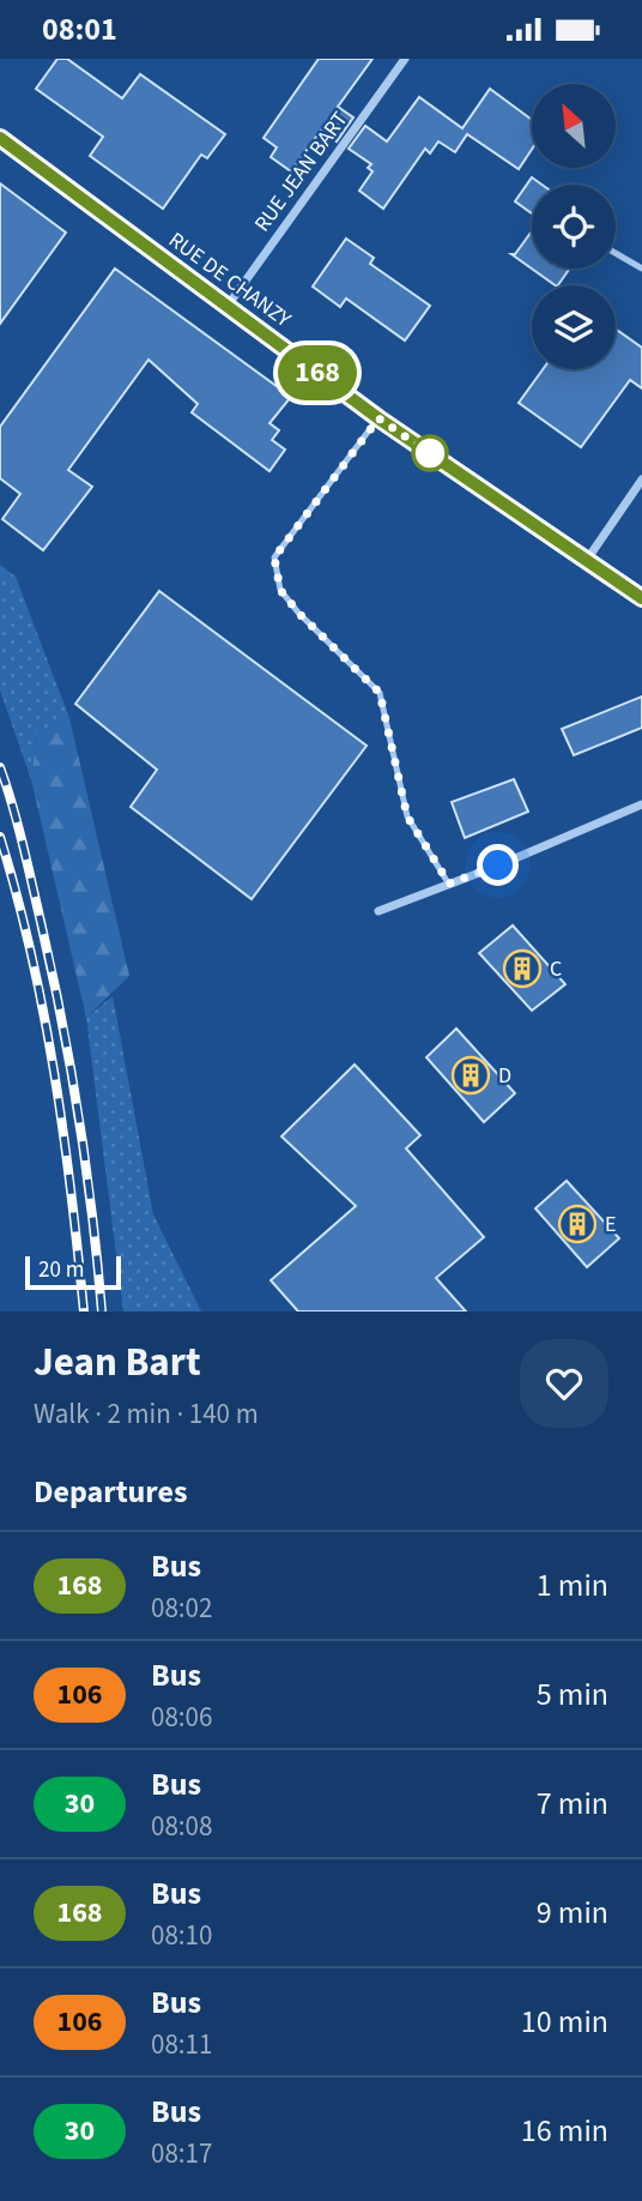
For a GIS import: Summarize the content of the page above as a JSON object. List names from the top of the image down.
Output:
{
  "streets": {
    "main road": ["RUE DE CHANZY"],
    "street": ["RUE JEAN BART"]
  },
  "crossings": [
    ["RUE JEAN BART", "RUE DE CHANZY"]
  ],
  "places": {
    "building": ["C", "D", "E"]
  },
  "lines": ["bus line 168"],
  "scale_bar": "20 m",
  "north": "top left",
  "page": {
    "status": "08:01",
    "on_map": "168",
    "scale": "20 m",
    "heading": [
      ["Jean Bart", "Walk · 2 min · 140 m"],
      "Departures"
    ],
    "list": [
      {
        "mark": "168",
        "name": "Bus",
        "note": "08:02",
        "value": "1 min"
      },
      {
        "mark": "106",
        "name": "Bus",
        "note": "08:06",
        "value": "5 min"
      },
      {
        "mark": "30",
        "name": "Bus",
        "note": "08:08",
        "value": "7 min"
      },
      {
        "mark": "168",
        "name": "Bus",
        "note": "08:10",
        "value": "9 min"
      },
      {
        "mark": "106",
        "name": "Bus",
        "note": "08:11",
        "value": "10 min"
      },
      {
        "mark": "30",
        "name": "Bus",
        "note": "08:17",
        "value": "16 min"
      }
    ]
  }
}
